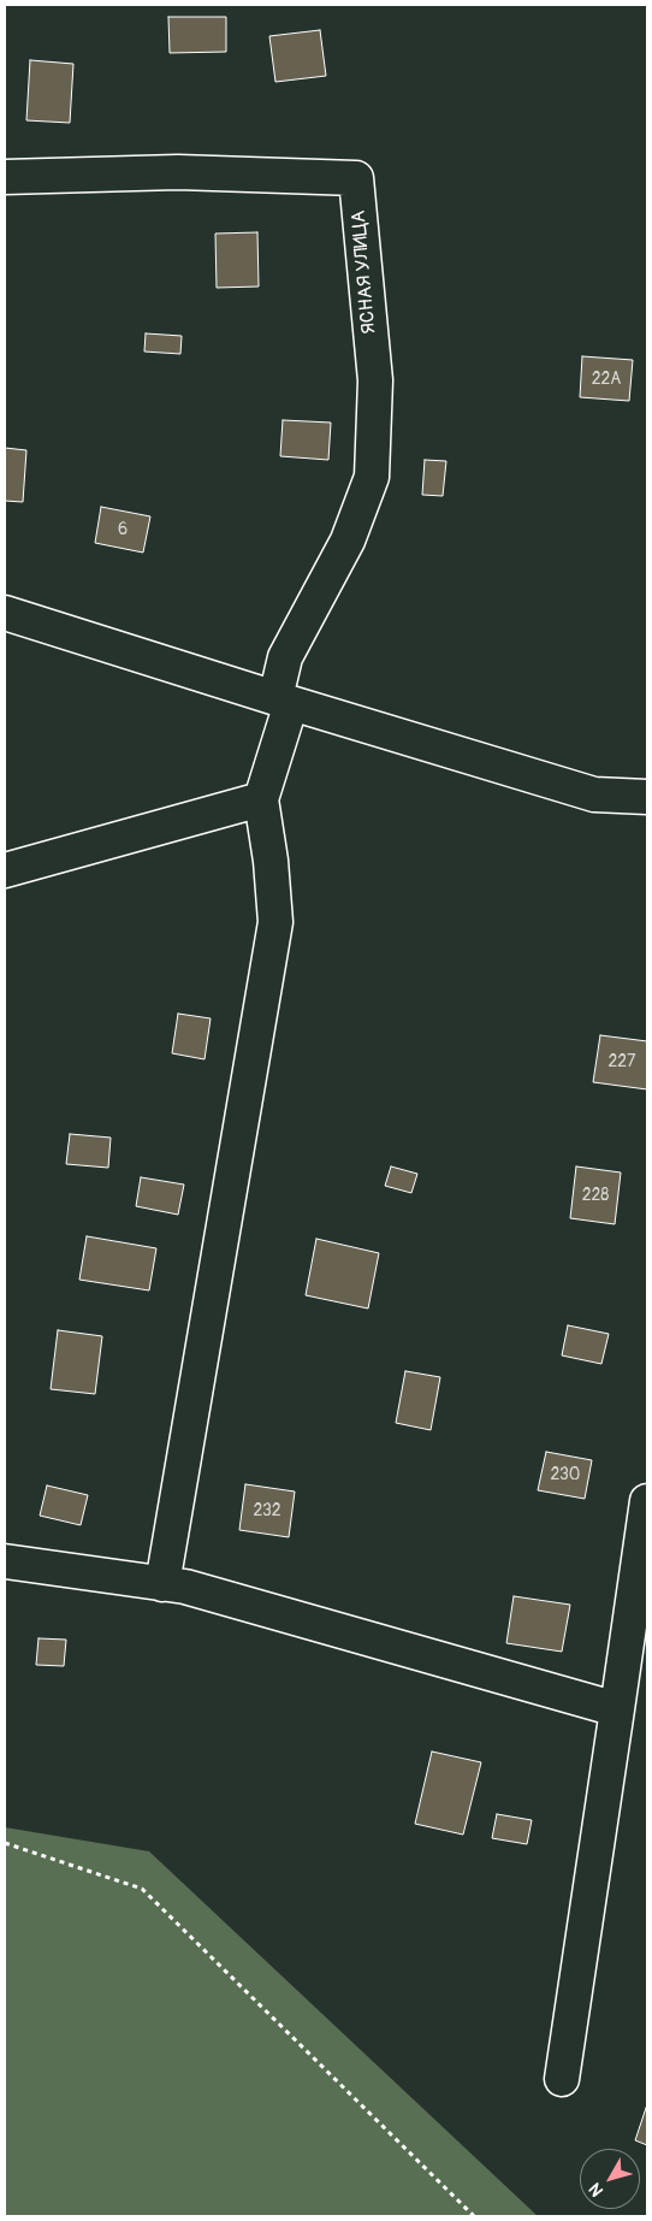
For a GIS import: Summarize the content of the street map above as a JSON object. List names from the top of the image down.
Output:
{
  "streets": {
    "street": ["ЯСНАЯ УЛИЦА"]
  },
  "house_numbers": [
    "22А",
    "6",
    "227",
    "228",
    "230",
    "232"
  ],
  "north": "bottom left"
}
